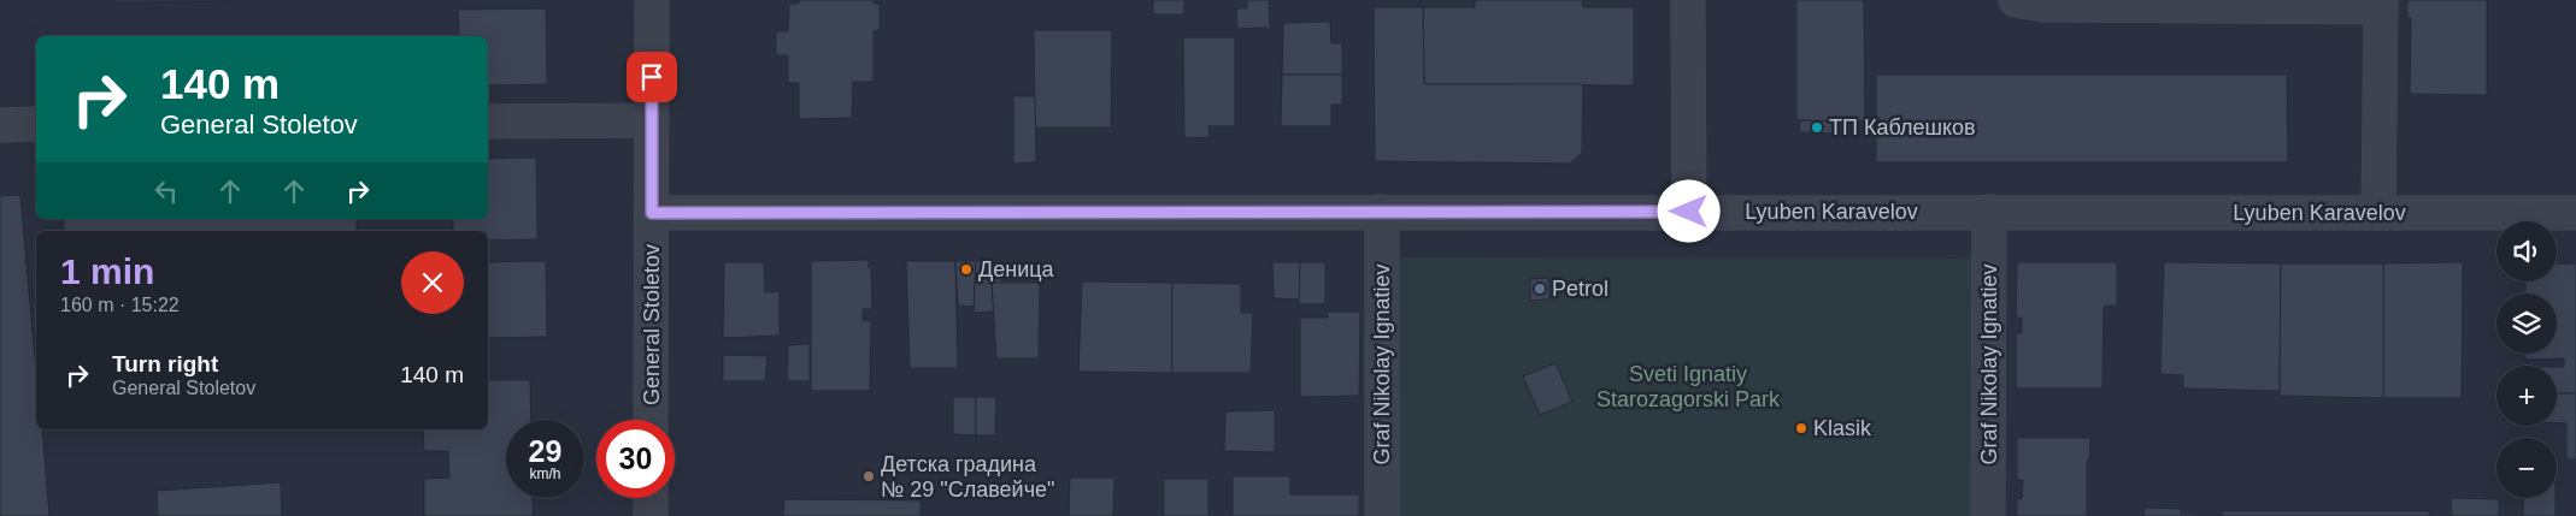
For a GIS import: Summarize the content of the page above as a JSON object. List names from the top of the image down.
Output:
{
  "streets": {
    "street": ["Lyuben Karavelov", "General Stoletov", "Graf Nikolay Ignatiev"]
  },
  "crossings": [
    ["Lyuben Karavelov", "General Stoletov"],
    ["Lyuben Karavelov", "Graf Nikolay Ignatiev"]
  ],
  "parks": ["Sveti Ignatiy Starozagorski Park"],
  "places": [
    "ТП Каблешков",
    "Деница",
    "Petrol",
    "Klasik",
    "Детска градина № 29 \"Славейче\""
  ],
  "page": {
    "turn": ["140 m", "General Stoletov"],
    "map_buttons": ["+", "−"],
    "heading": ["1 min", "160 m · 15:22"],
    "list": [
      {
        "name": "Turn right",
        "note": "General Stoletov",
        "value": "140 m"
      }
    ],
    "speed": "29 km/h",
    "limit": "30"
  }
}
